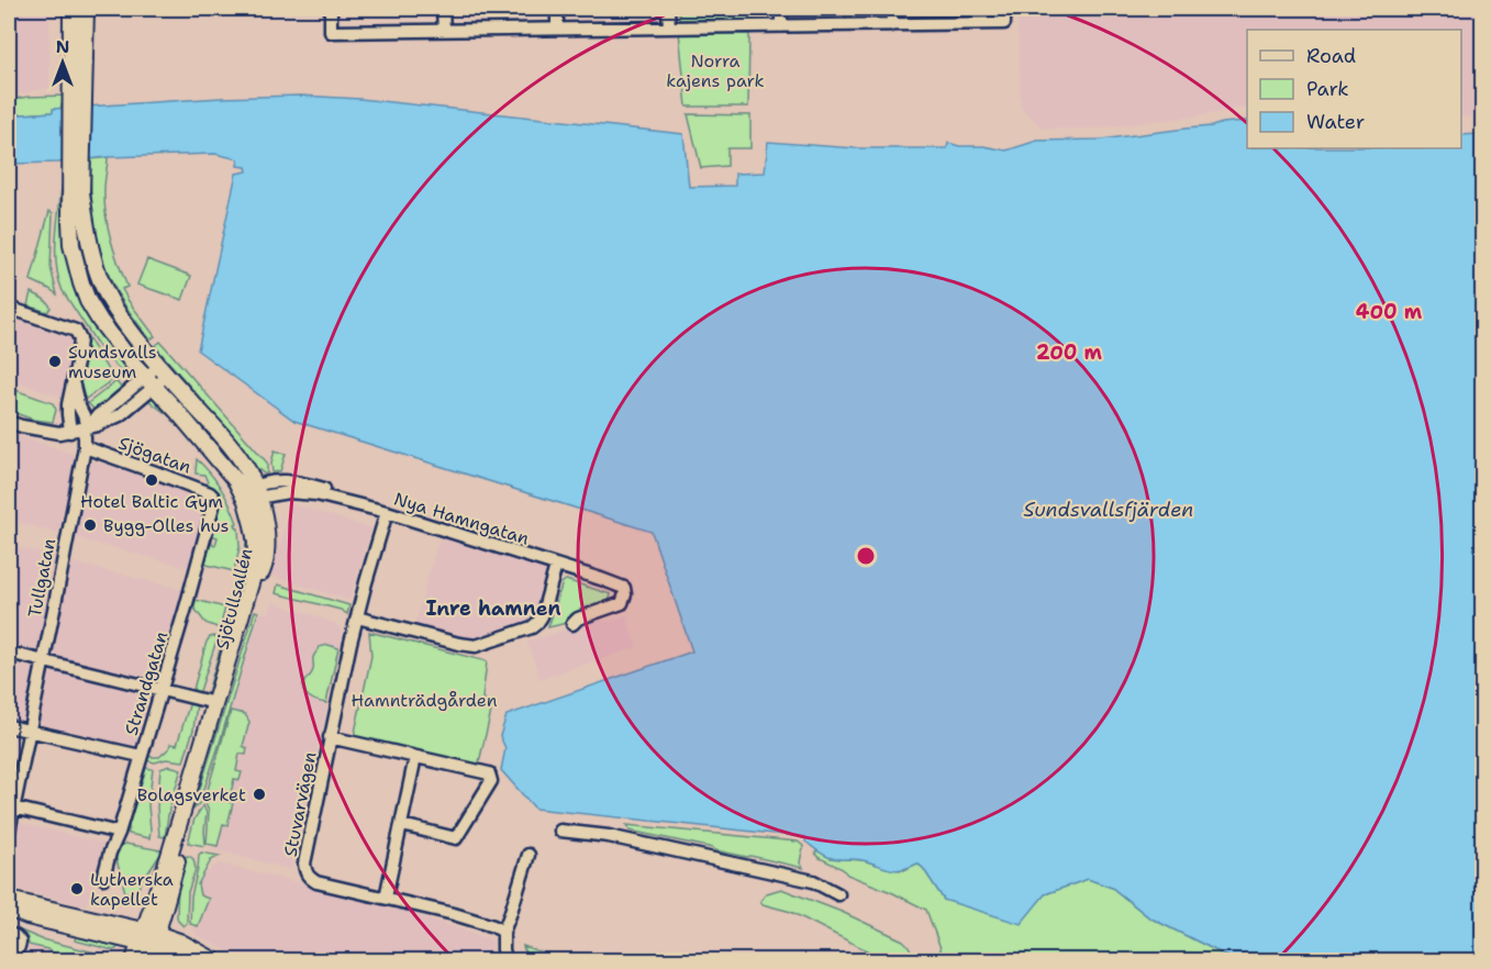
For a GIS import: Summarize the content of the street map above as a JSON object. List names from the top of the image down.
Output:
{
  "streets": {
    "main road": ["Sjötullsallén"],
    "street": [
      "Sjögatan",
      "Nya Hamngatan",
      "Tullgatan",
      "Strandgatan",
      "Stuvarvägen"
    ]
  },
  "crossings": [
    ["Sjögatan", "Tullgatan"],
    ["Sjögatan", "Strandgatan"],
    ["Nya Hamngatan", "Sjötullsallén"],
    ["Nya Hamngatan", "Stuvarvägen"]
  ],
  "districts": ["Inre hamnen"],
  "water": ["Sundsvallsfjärden"],
  "parks": ["Norra kajens park", "Hamnträdgården"],
  "places": [
    "Sundsvalls museum",
    "Hotel Baltic Gym",
    "Bygg-Olles hus",
    "Bolagsverket",
    "Lutherska kapellet"
  ],
  "legend": ["Road", "Park", "Water"],
  "north": "top",
  "rings": ["400 m", "200 m"]
}
